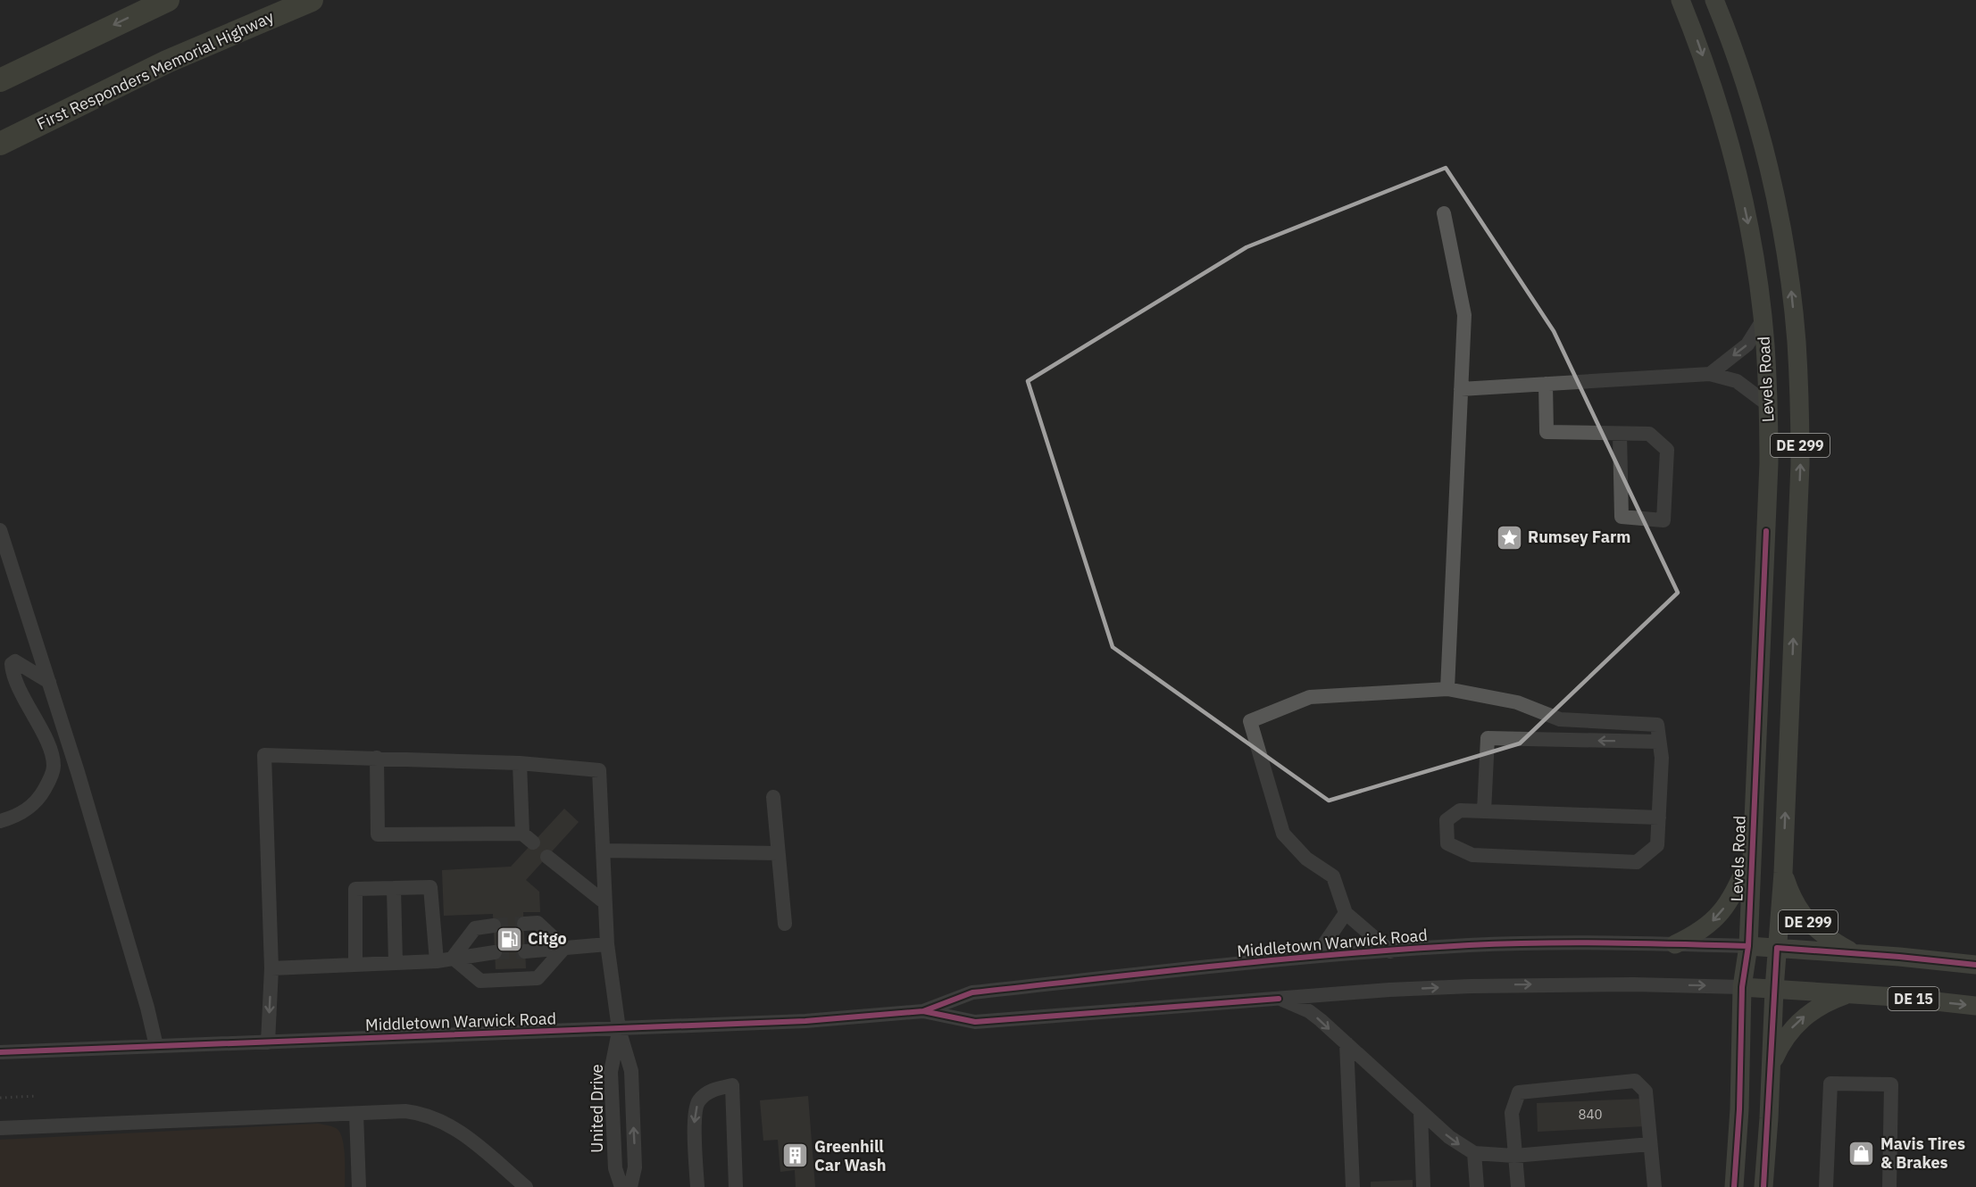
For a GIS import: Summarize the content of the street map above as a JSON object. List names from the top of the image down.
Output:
{
  "streets": {
    "highway": ["First Responders Memorial Highway"],
    "main road": [
      "Levels Road",
      "DE 299",
      "Middletown Warwick Road",
      "DE 15"
    ],
    "street": ["United Drive"]
  },
  "crossings": [
    ["Levels Road", "DE 299"],
    ["Levels Road", "Middletown Warwick Road"],
    ["Levels Road", "DE 15"],
    ["DE 299", "Middletown Warwick Road"],
    ["Middletown Warwick Road", "DE 15"],
    ["Middletown Warwick Road", "United Drive"]
  ],
  "places": {
    "place": ["Rumsey Farm"],
    "fuel station": ["Citgo"],
    "shop": ["Mavis Tires & Brakes"],
    "building": ["Greenhill Car Wash"]
  },
  "house_numbers": ["840"]
}
